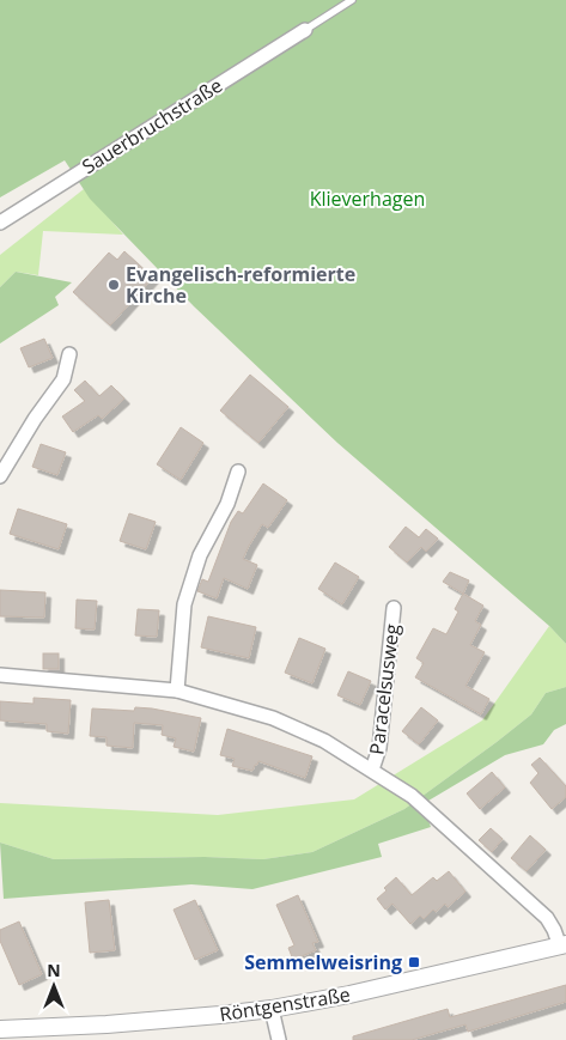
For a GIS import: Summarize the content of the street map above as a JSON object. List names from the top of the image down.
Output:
{
  "streets": {
    "street": ["Sauerbruchstraße", "Paracelsusweg", "Röntgenstraße"]
  },
  "parks": ["Klieverhagen"],
  "places": {
    "other": ["Evangelisch-reformierte Kirche"],
    "transit": ["Semmelweisring"]
  },
  "north": "top"
}
